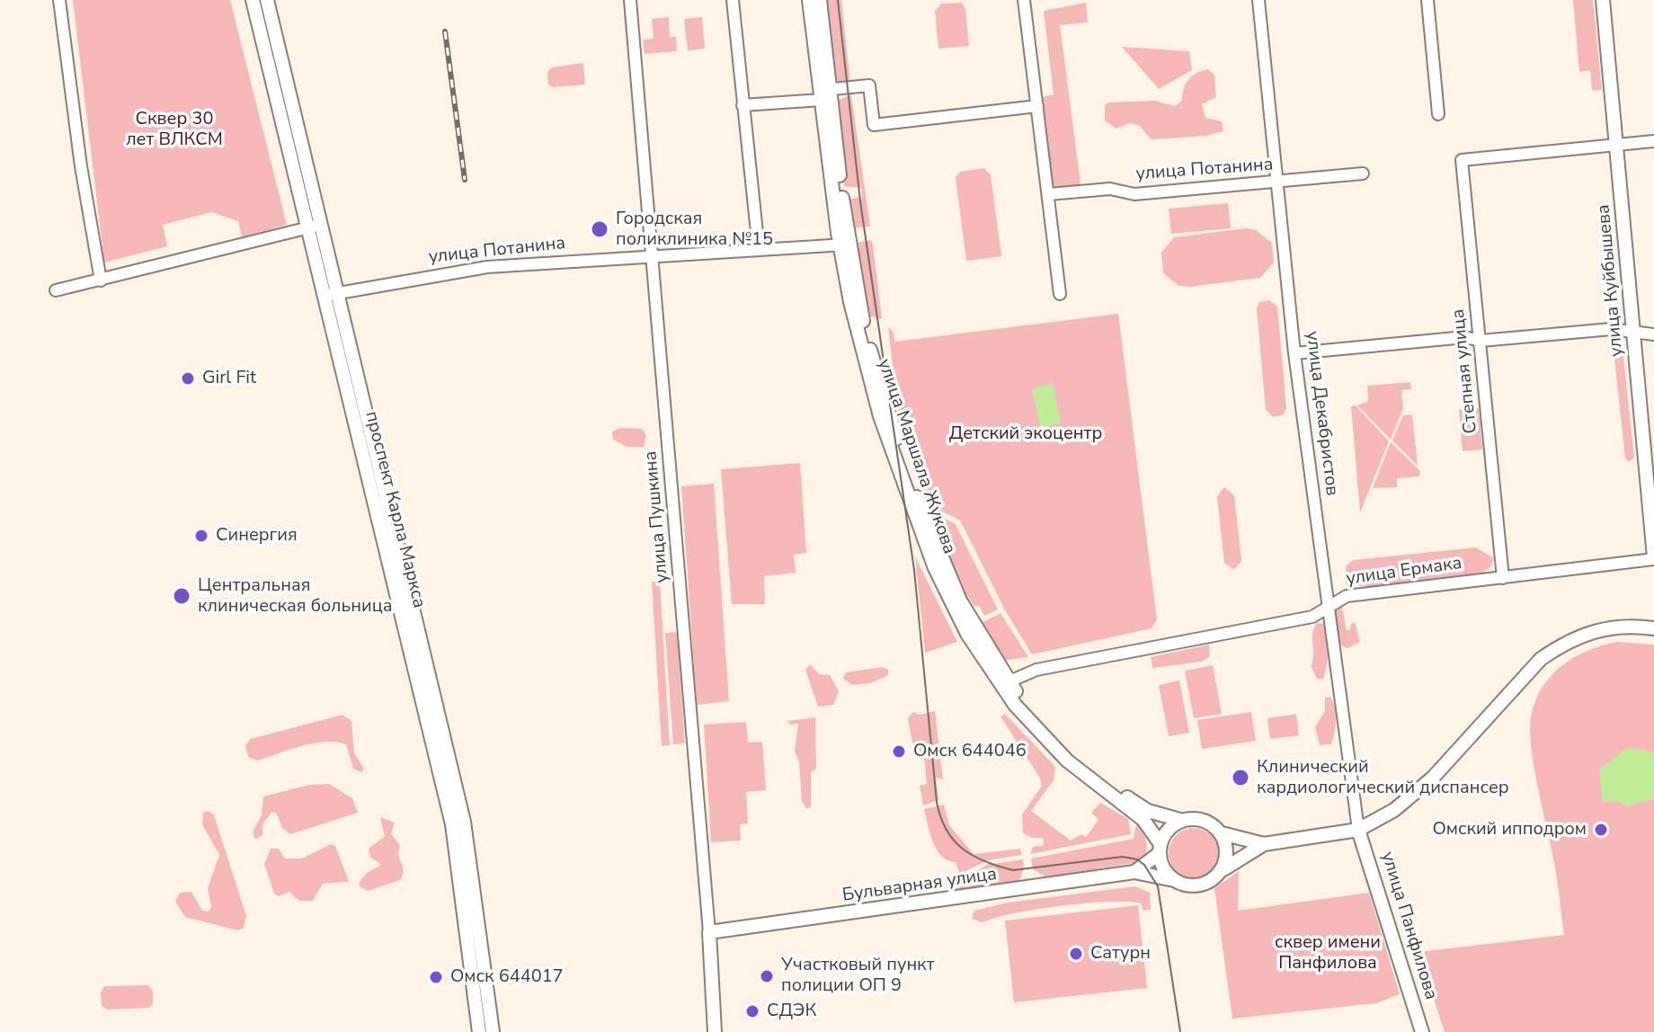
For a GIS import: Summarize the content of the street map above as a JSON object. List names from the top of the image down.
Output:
{
  "streets": {
    "main road": [
      "улица Куйбышева",
      "улица Маршала Жукова",
      "проспект Карла Маркса",
      "улица Пушкина",
      "Бульварная улица",
      "улица Панфилова"
    ],
    "street": [
      "улица Потанина",
      "Степная улица",
      "улица Декабристов",
      "улица Ермака"
    ]
  },
  "crossings": [
    ["улица Потанина", "улица Декабристов"],
    ["улица Потанина", "улица Маршала Жукова"],
    ["улица Потанина", "проспект Карла Маркса"],
    ["улица Потанина", "улица Пушкина"],
    ["улица Куйбышева", "Степная улица"],
    ["улица Куйбышева", "улица Ермака"],
    ["Степная улица", "улица Ермака"],
    ["улица Декабристов", "улица Ермака"],
    ["улица Декабристов", "улица Панфилова"],
    ["улица Маршала Жукова", "улица Ермака"],
    ["улица Маршала Жукова", "Бульварная улица"],
    ["улица Пушкина", "Бульварная улица"]
  ],
  "parks": ["Сквер 30 лет ВЛКСМ", "Детский экоцентр", "сквер имени Панфилова"],
  "places": [
    "Городская поликлиника №15",
    "Girl Fit",
    "Синергия",
    "Центральная клиническая больница",
    "Омск 644046",
    "Клинический кардиологический диспансер",
    "Омский ипподром",
    "Сатурн",
    "Участковый пункт полиции ОП 9",
    "Омск 644017",
    "СДЭК"
  ]
}
